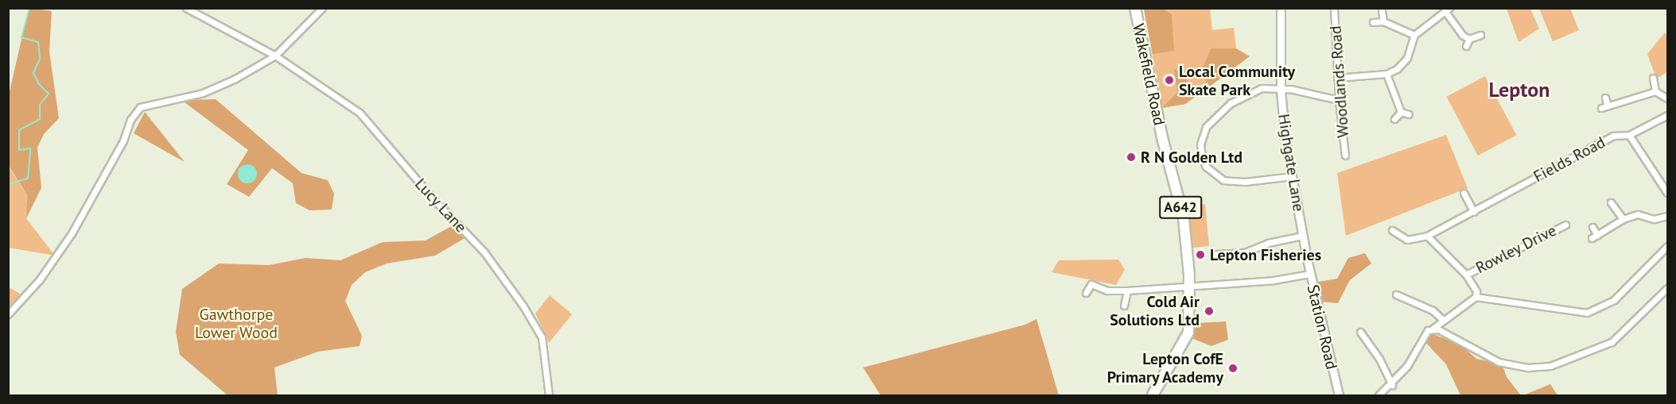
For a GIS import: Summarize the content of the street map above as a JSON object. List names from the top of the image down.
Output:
{
  "streets": {
    "highway": ["Wakefield Road", "A642"],
    "street": [
      "Woodlands Road",
      "Fields Road",
      "Highgate Lane",
      "Lucy Lane",
      "Rowley Drive",
      "Station Road"
    ]
  },
  "crossings": [
    ["Highgate Lane", "Station Road"]
  ],
  "districts": ["Lepton"],
  "parks": ["Gawthorpe Lower Wood"],
  "places": [
    "Local Community Skate Park",
    "R N Golden Ltd",
    "Lepton Fisheries",
    "Cold Air Solutions Ltd",
    "Lepton CofE Primary Academy"
  ]
}
